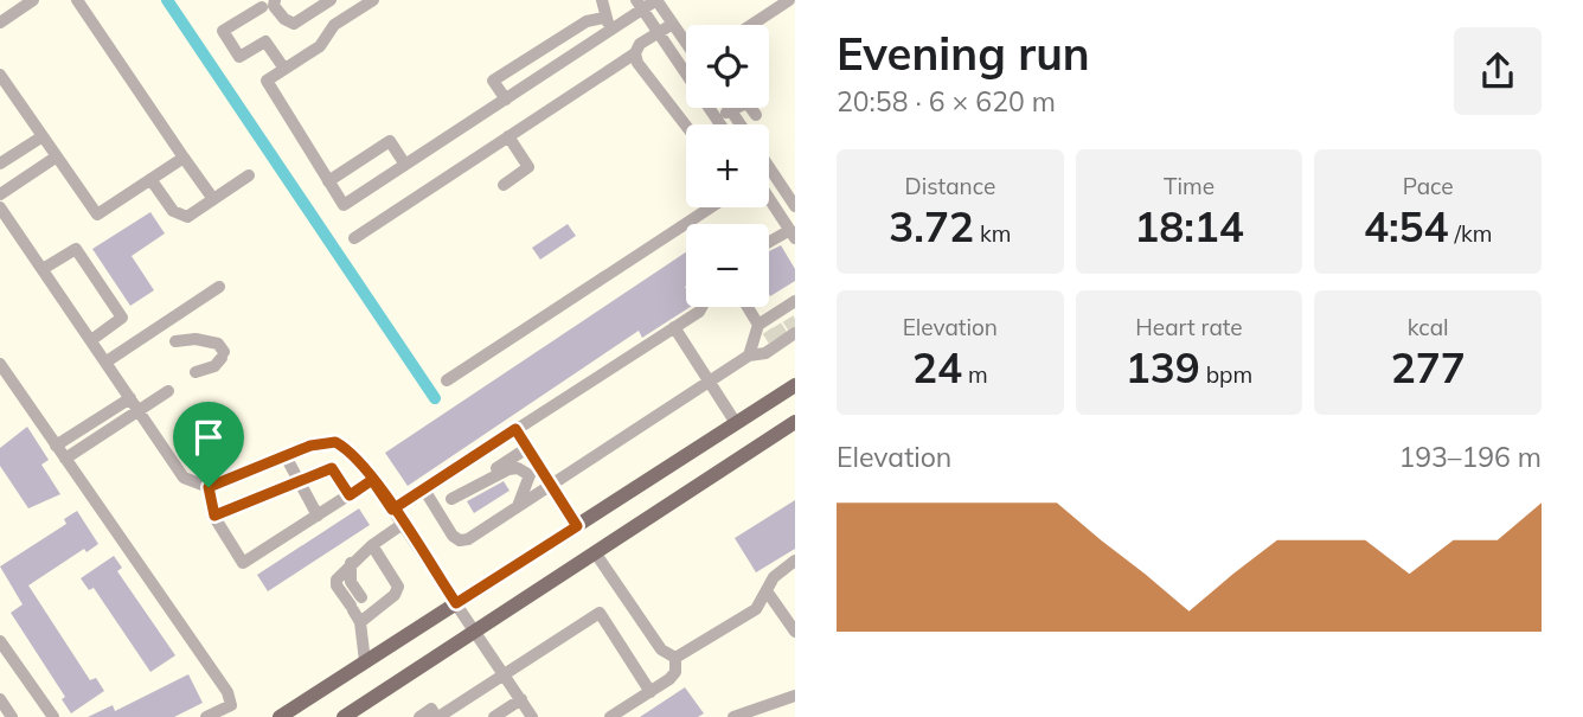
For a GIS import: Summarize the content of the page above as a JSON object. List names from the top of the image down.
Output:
{
  "page": {
    "heading": ["Evening run", "20:58 · 6 × 620 m"],
    "map_buttons": ["+", "−"],
    "stats": [
      ["Distance", "3.72 km"],
      ["Time", "18:14"],
      ["Pace", "4:54 /km"],
      ["Elevation", "24 m"],
      ["Heart rate", "139 bpm"],
      ["kcal", "277"]
    ],
    "chart": ["Elevation", "193–196 m"]
  }
}
